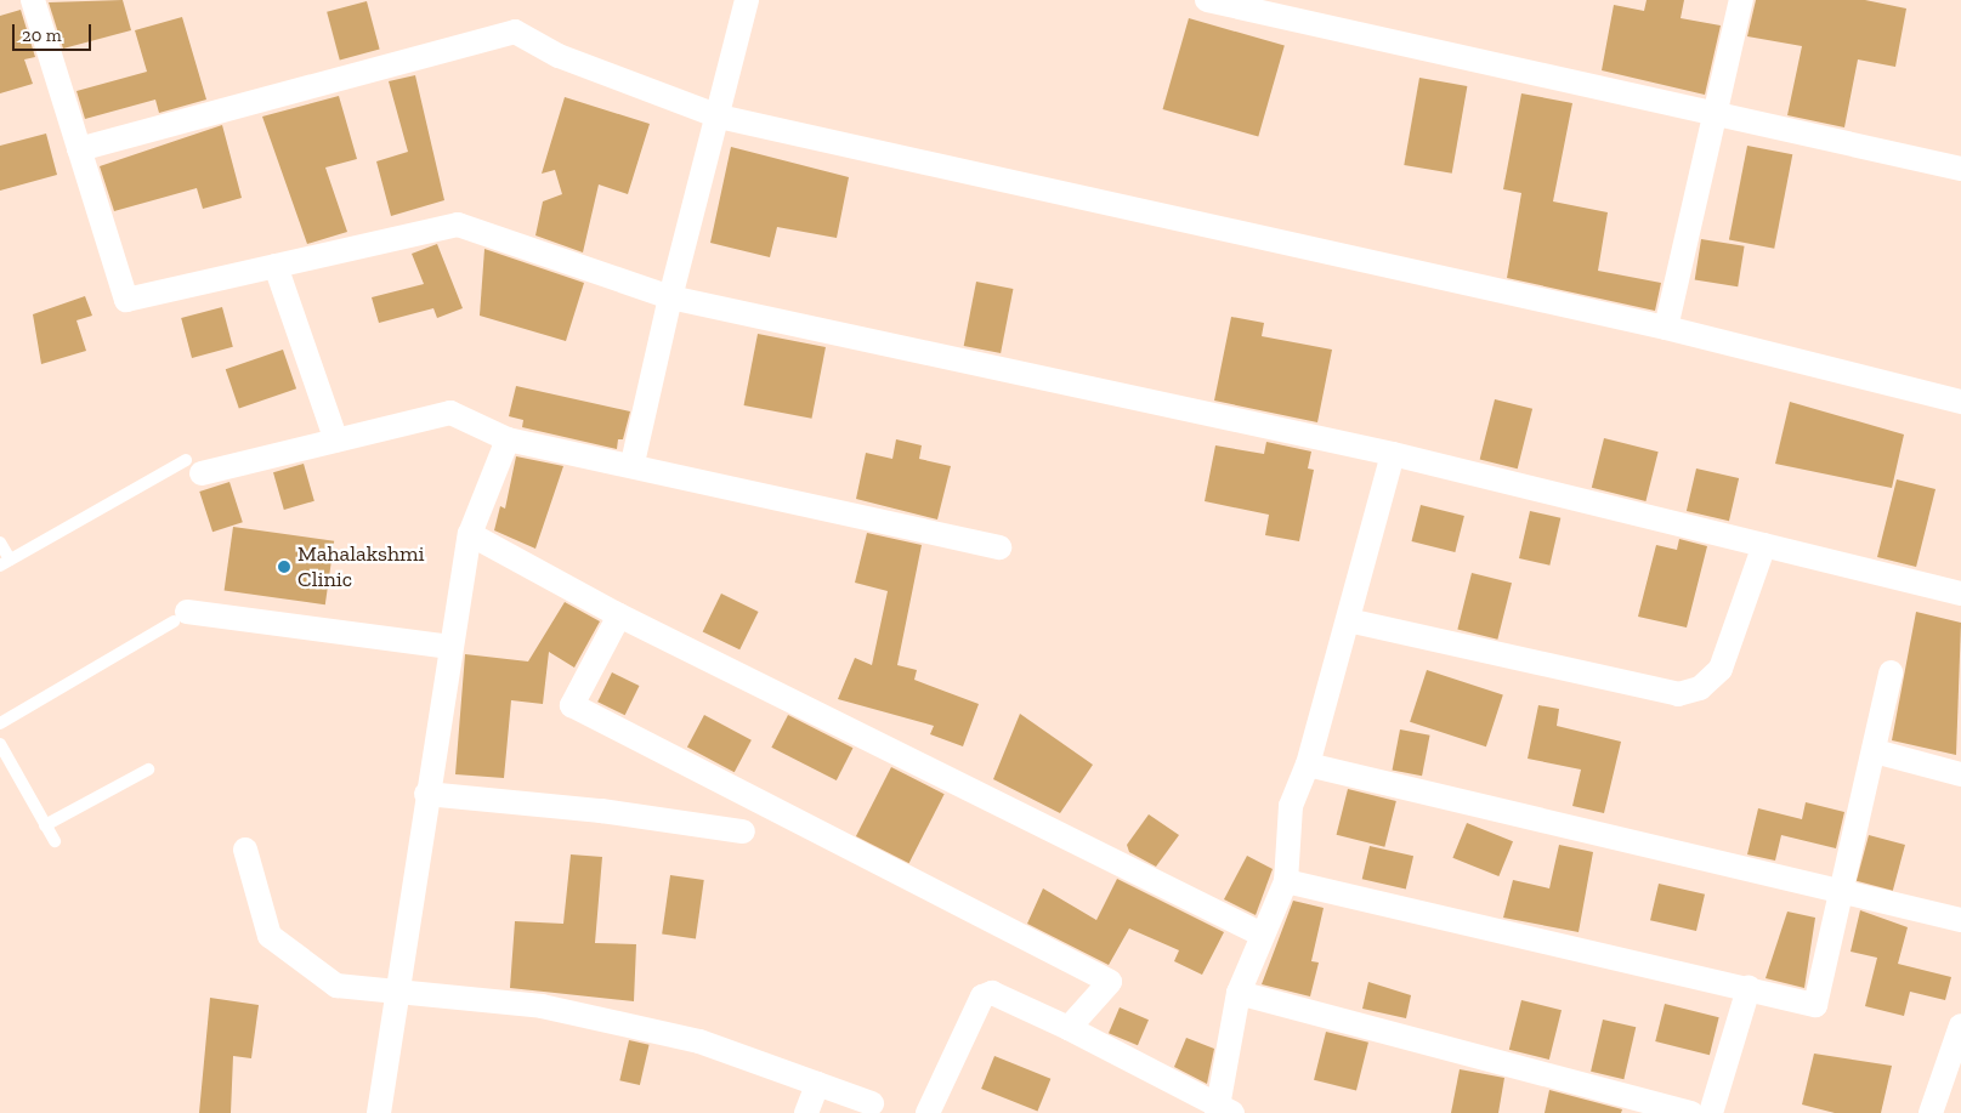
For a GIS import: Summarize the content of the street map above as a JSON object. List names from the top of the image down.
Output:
{
  "places": ["Mahalakshmi Clinic"],
  "scale_bar": "20 m"
}
